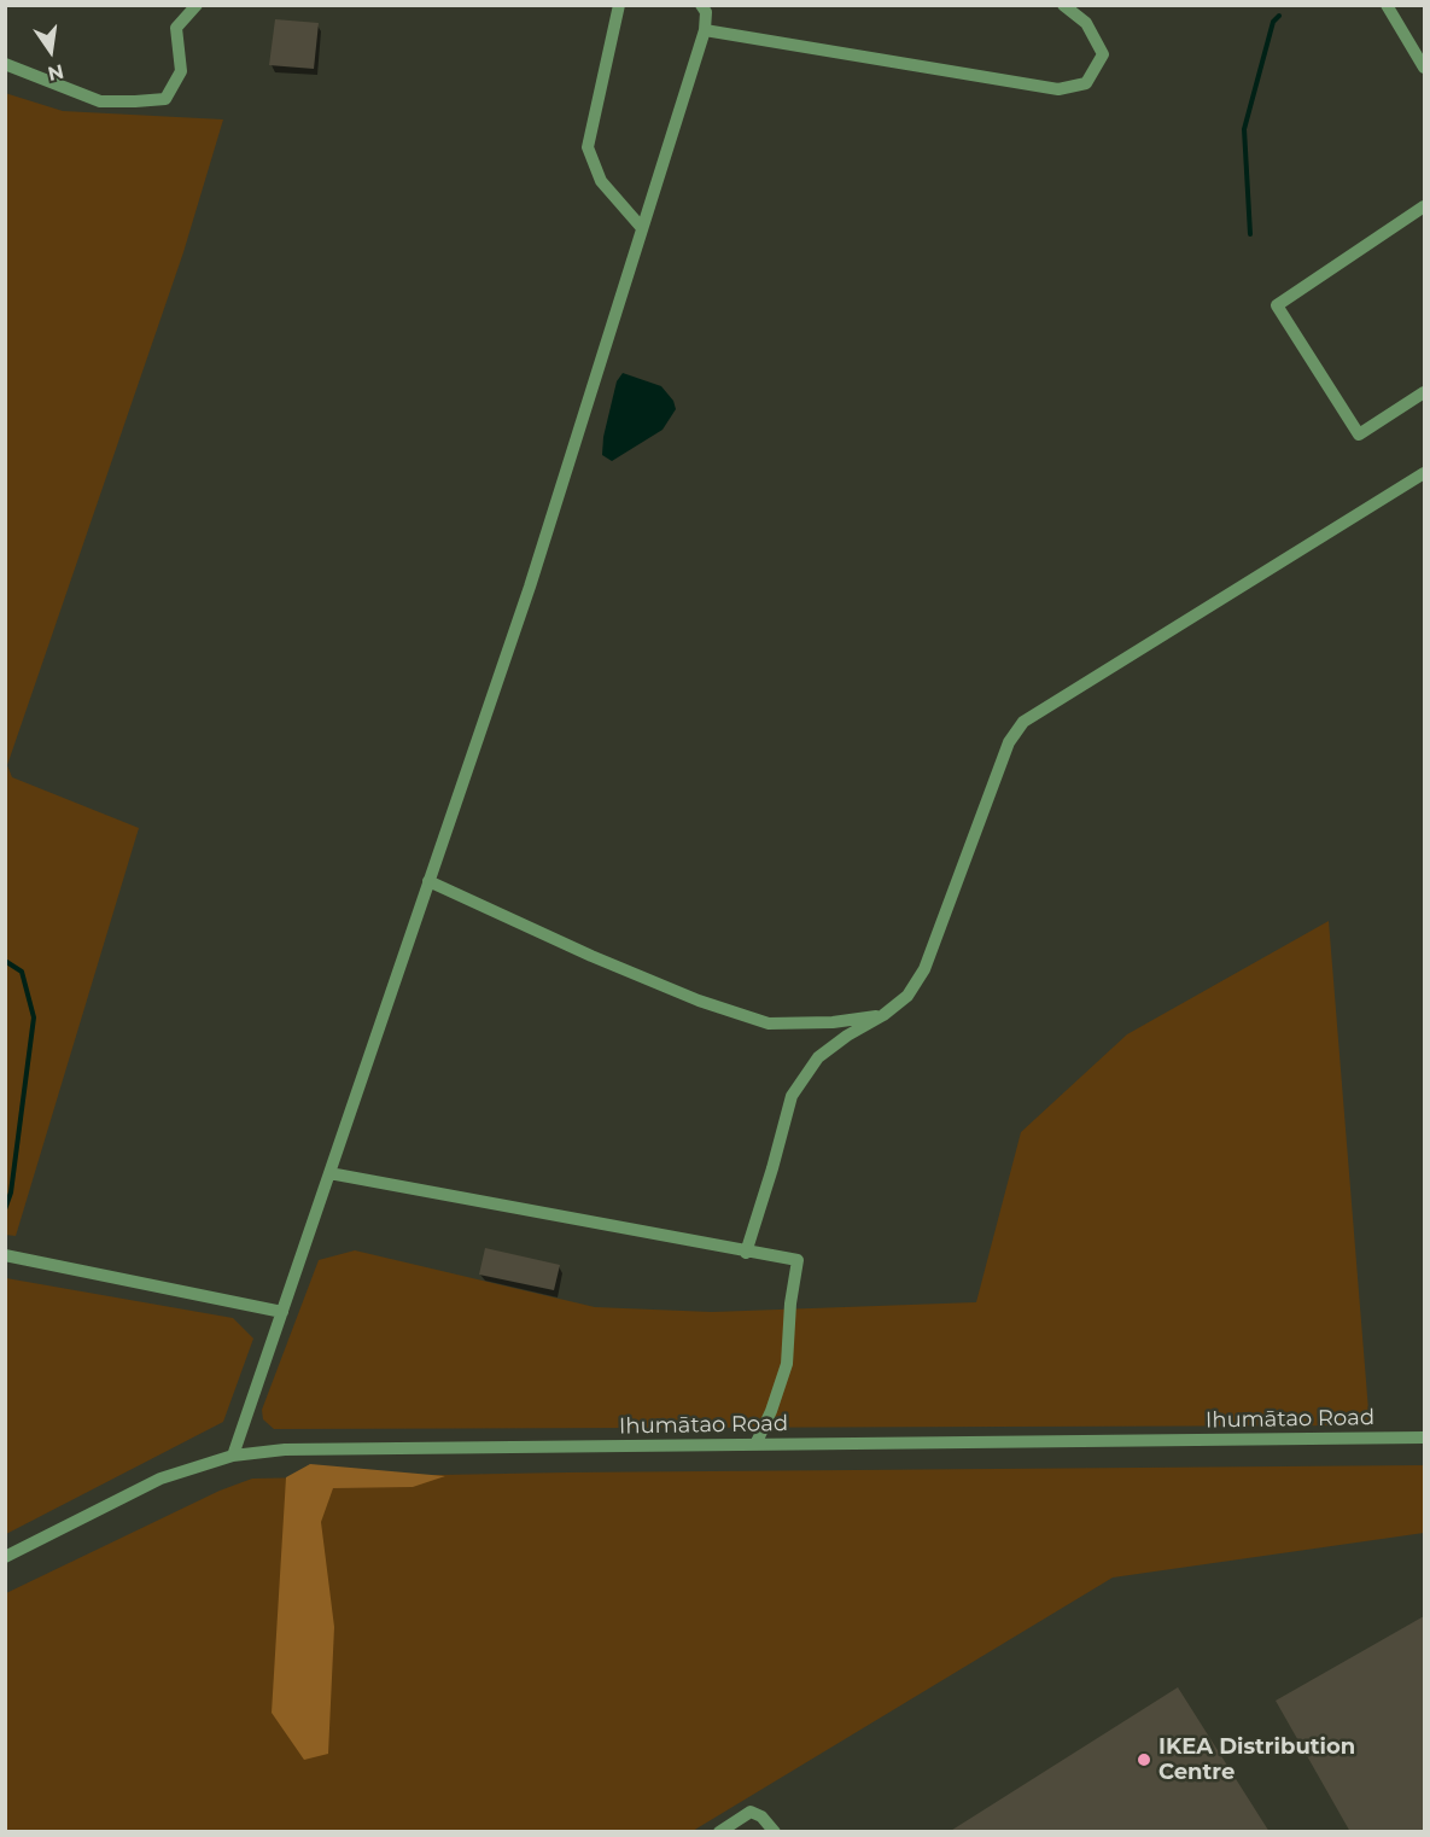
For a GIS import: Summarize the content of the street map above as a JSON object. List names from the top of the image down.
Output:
{
  "streets": {
    "street": ["Ihumātao Road"]
  },
  "places": ["IKEA Distribution Centre"],
  "north": "bottom"
}
